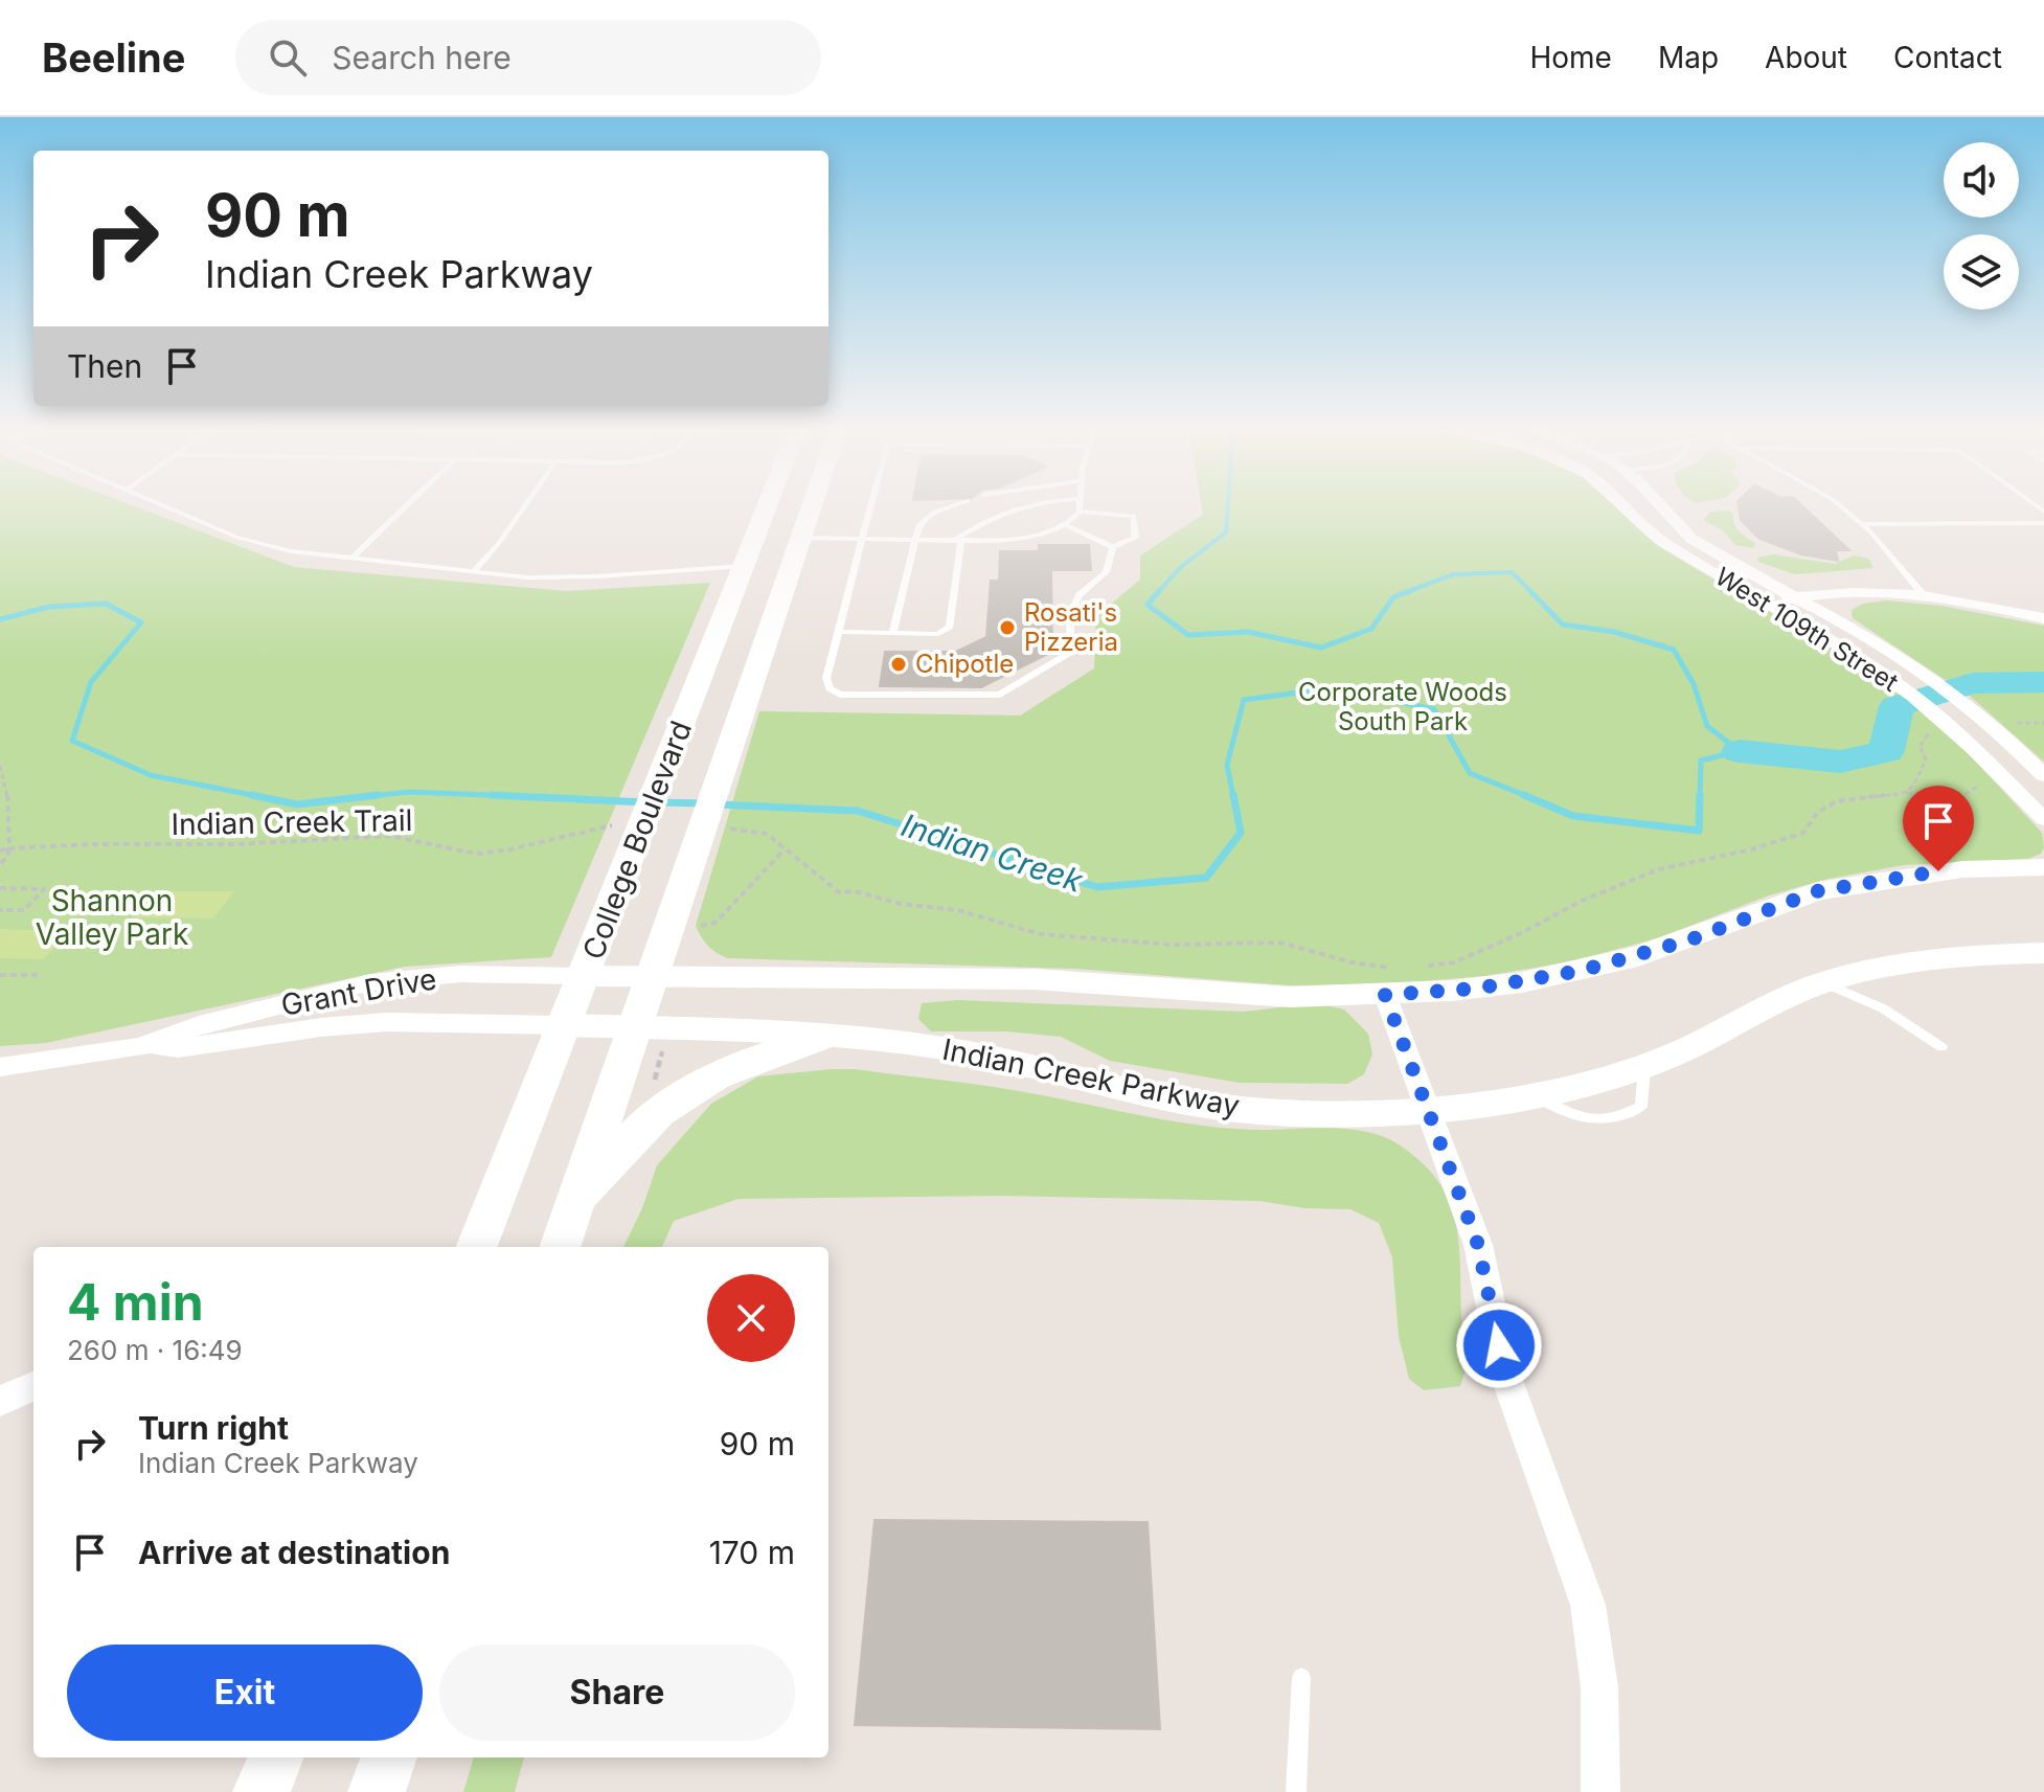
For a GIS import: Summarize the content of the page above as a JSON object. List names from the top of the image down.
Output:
{
  "streets": {
    "main road": ["College Boulevard"],
    "street": ["West 109th Street", "Grant Drive", "Indian Creek Parkway"],
    "path": ["Indian Creek Trail"]
  },
  "crossings": [
    ["Indian Creek Trail", "College Boulevard"],
    ["College Boulevard", "Grant Drive"],
    ["College Boulevard", "Indian Creek Parkway"],
    ["Grant Drive", "Indian Creek Parkway"]
  ],
  "water": ["Indian Creek"],
  "parks": ["Corporate Woods South Park", "Shannon Valley Park"],
  "places": ["Rosati's Pizzeria", "Chipotle"],
  "page": {
    "header": "Beeline",
    "search": "Search here",
    "nav": [
      "Home",
      "Map",
      "About",
      "Contact"
    ],
    "turn": ["90 m", "Indian Creek Parkway"],
    "then": "Then",
    "heading": ["4 min", "260 m · 16:49"],
    "list": [
      {
        "name": "Turn right",
        "note": "Indian Creek Parkway",
        "value": "90 m"
      },
      {
        "name": "Arrive at destination",
        "value": "170 m"
      }
    ],
    "buttons": ["Exit", "Share"]
  }
}
